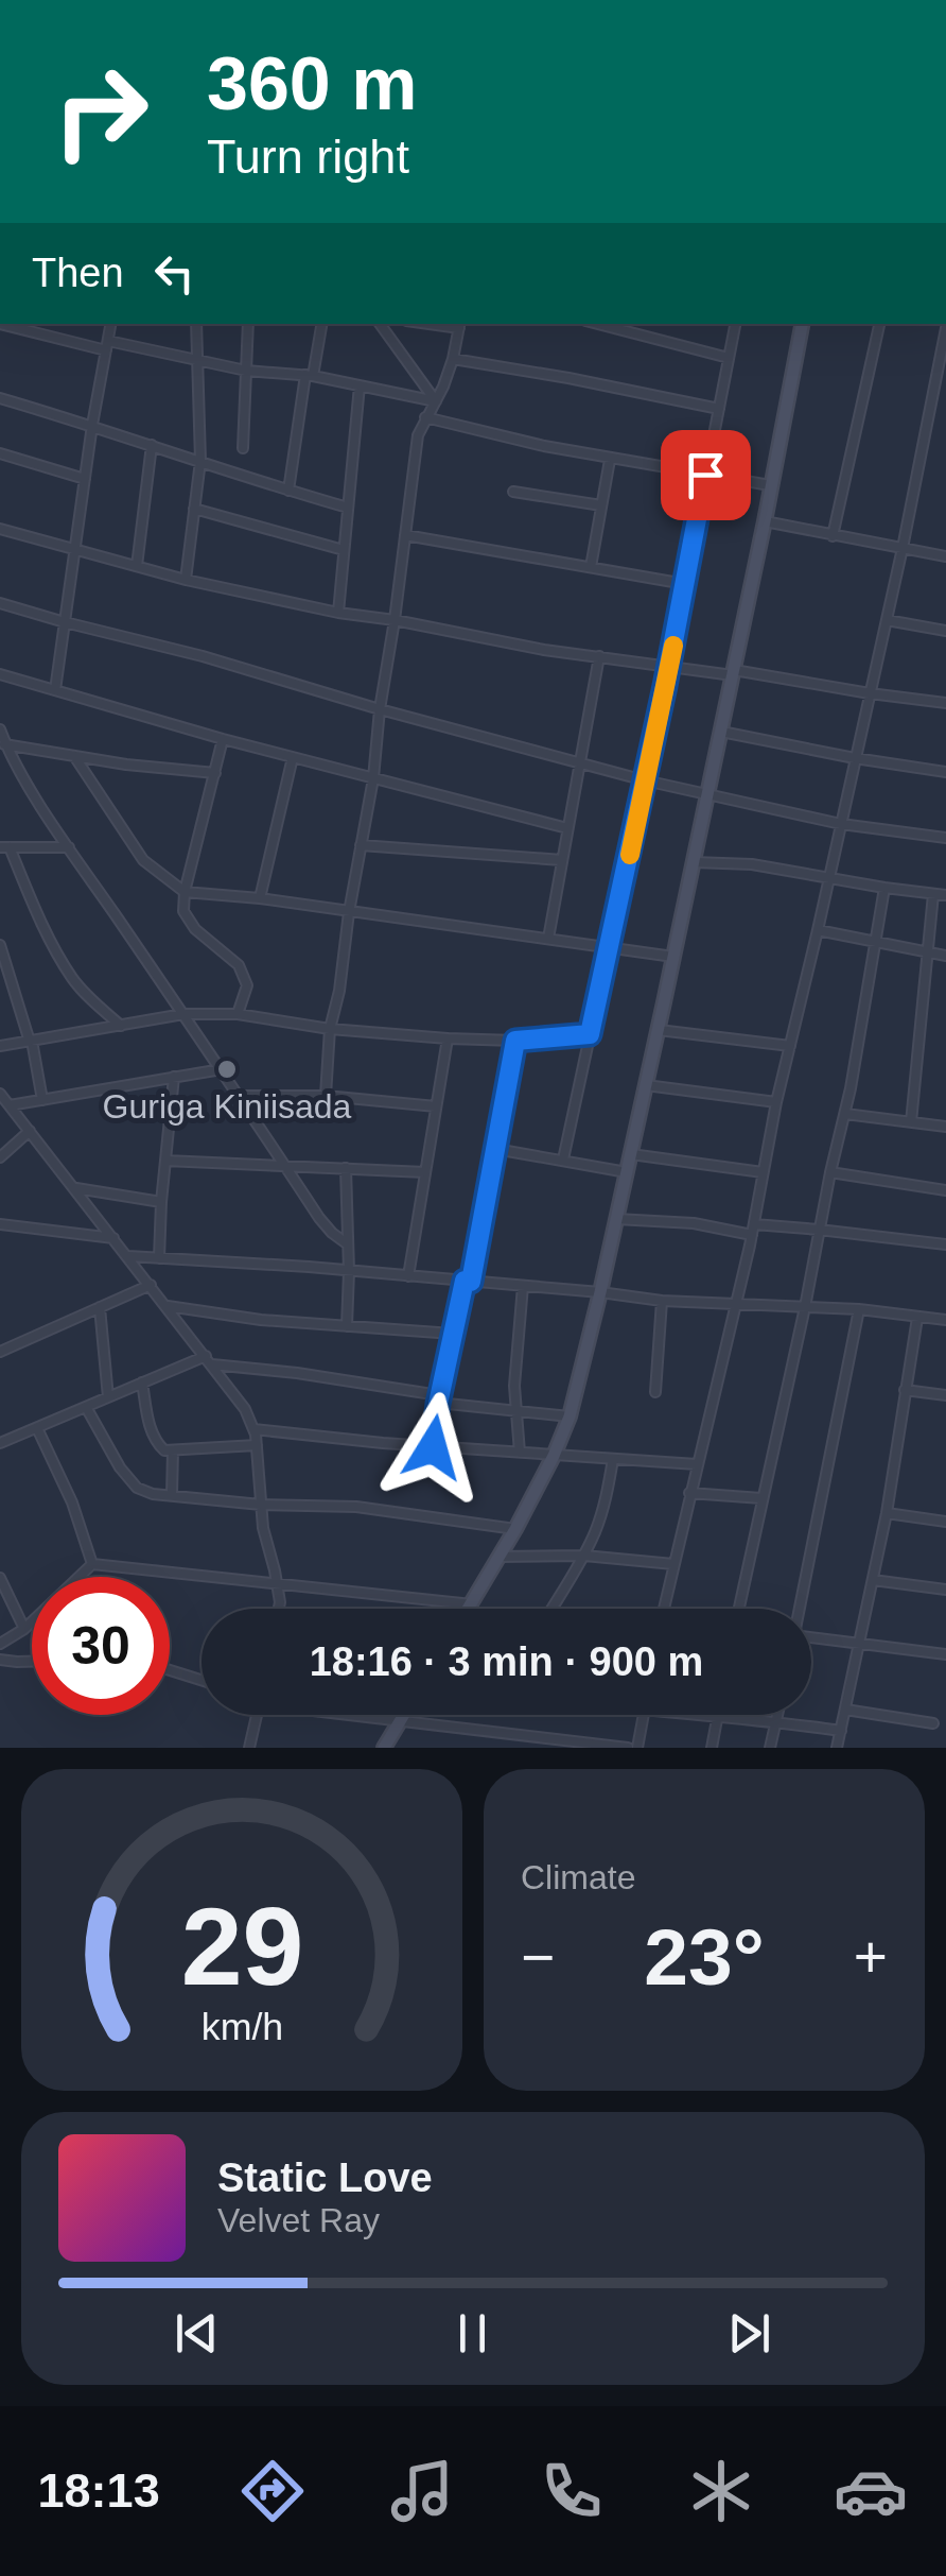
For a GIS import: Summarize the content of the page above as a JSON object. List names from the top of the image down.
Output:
{
  "places": ["Guriga Kiniisada"],
  "page": {
    "turn": ["360 m", "Turn right"],
    "then": "Then",
    "limit": "30",
    "trip": "18:16 · 3 min · 900 m",
    "tile": "Climate",
    "heat": ["−", "23°", "+"],
    "song": ["Static Love", "Velvet Ray"],
    "tabs": "18:13",
    "gauge": ["29", "km/h"]
  }
}
